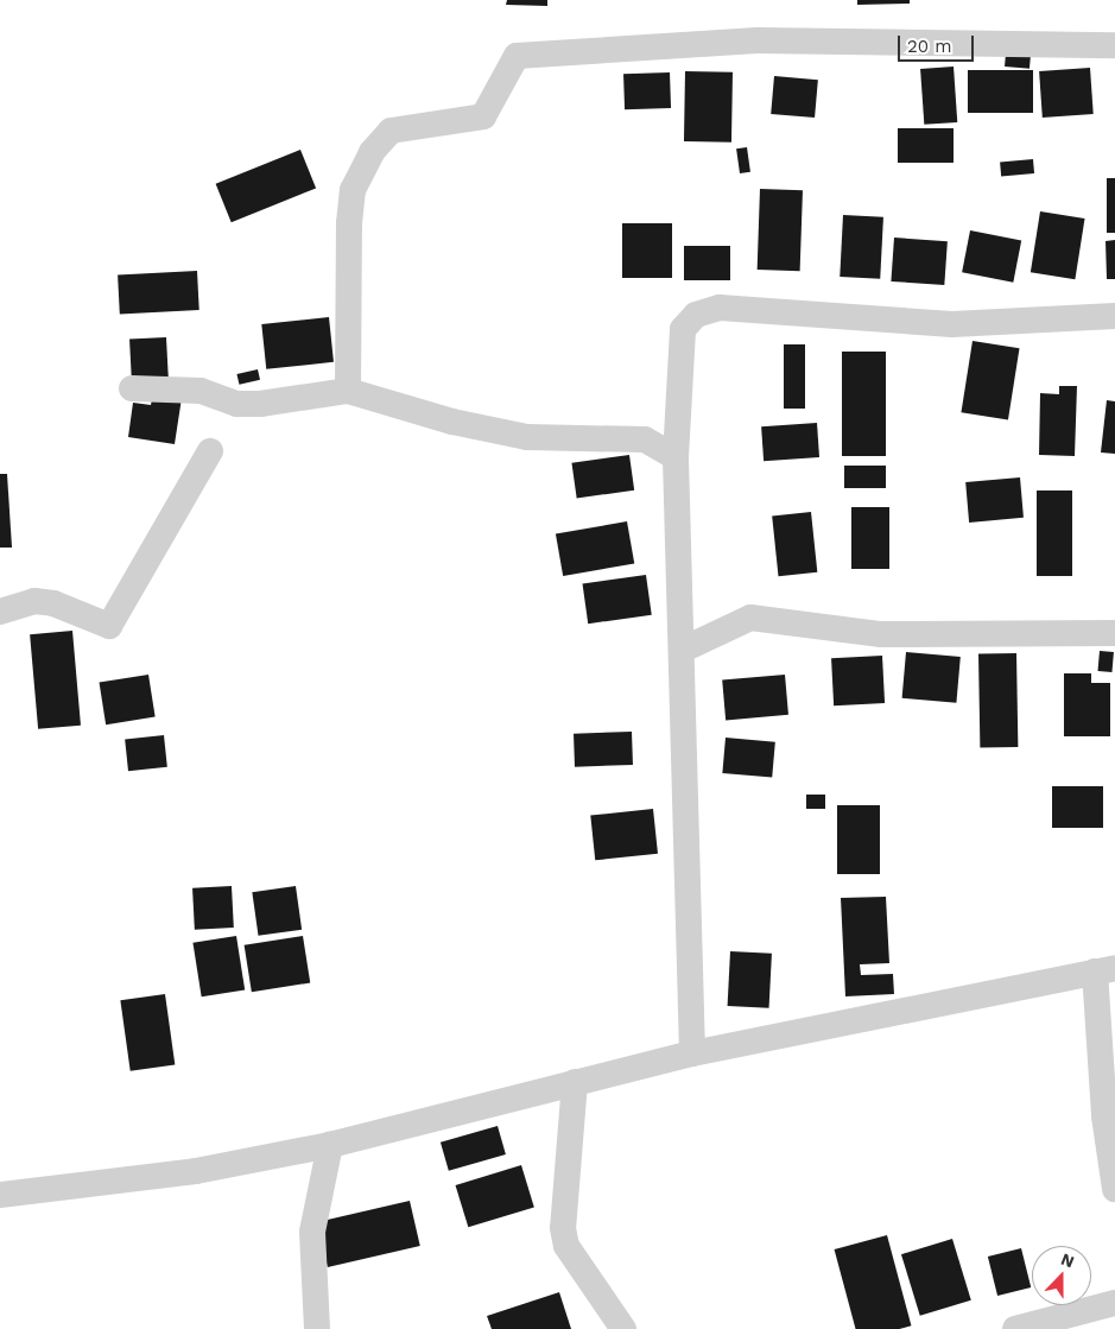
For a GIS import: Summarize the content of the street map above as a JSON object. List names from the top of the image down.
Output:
{
  "scale_bar": "20 m",
  "north": "top"
}
